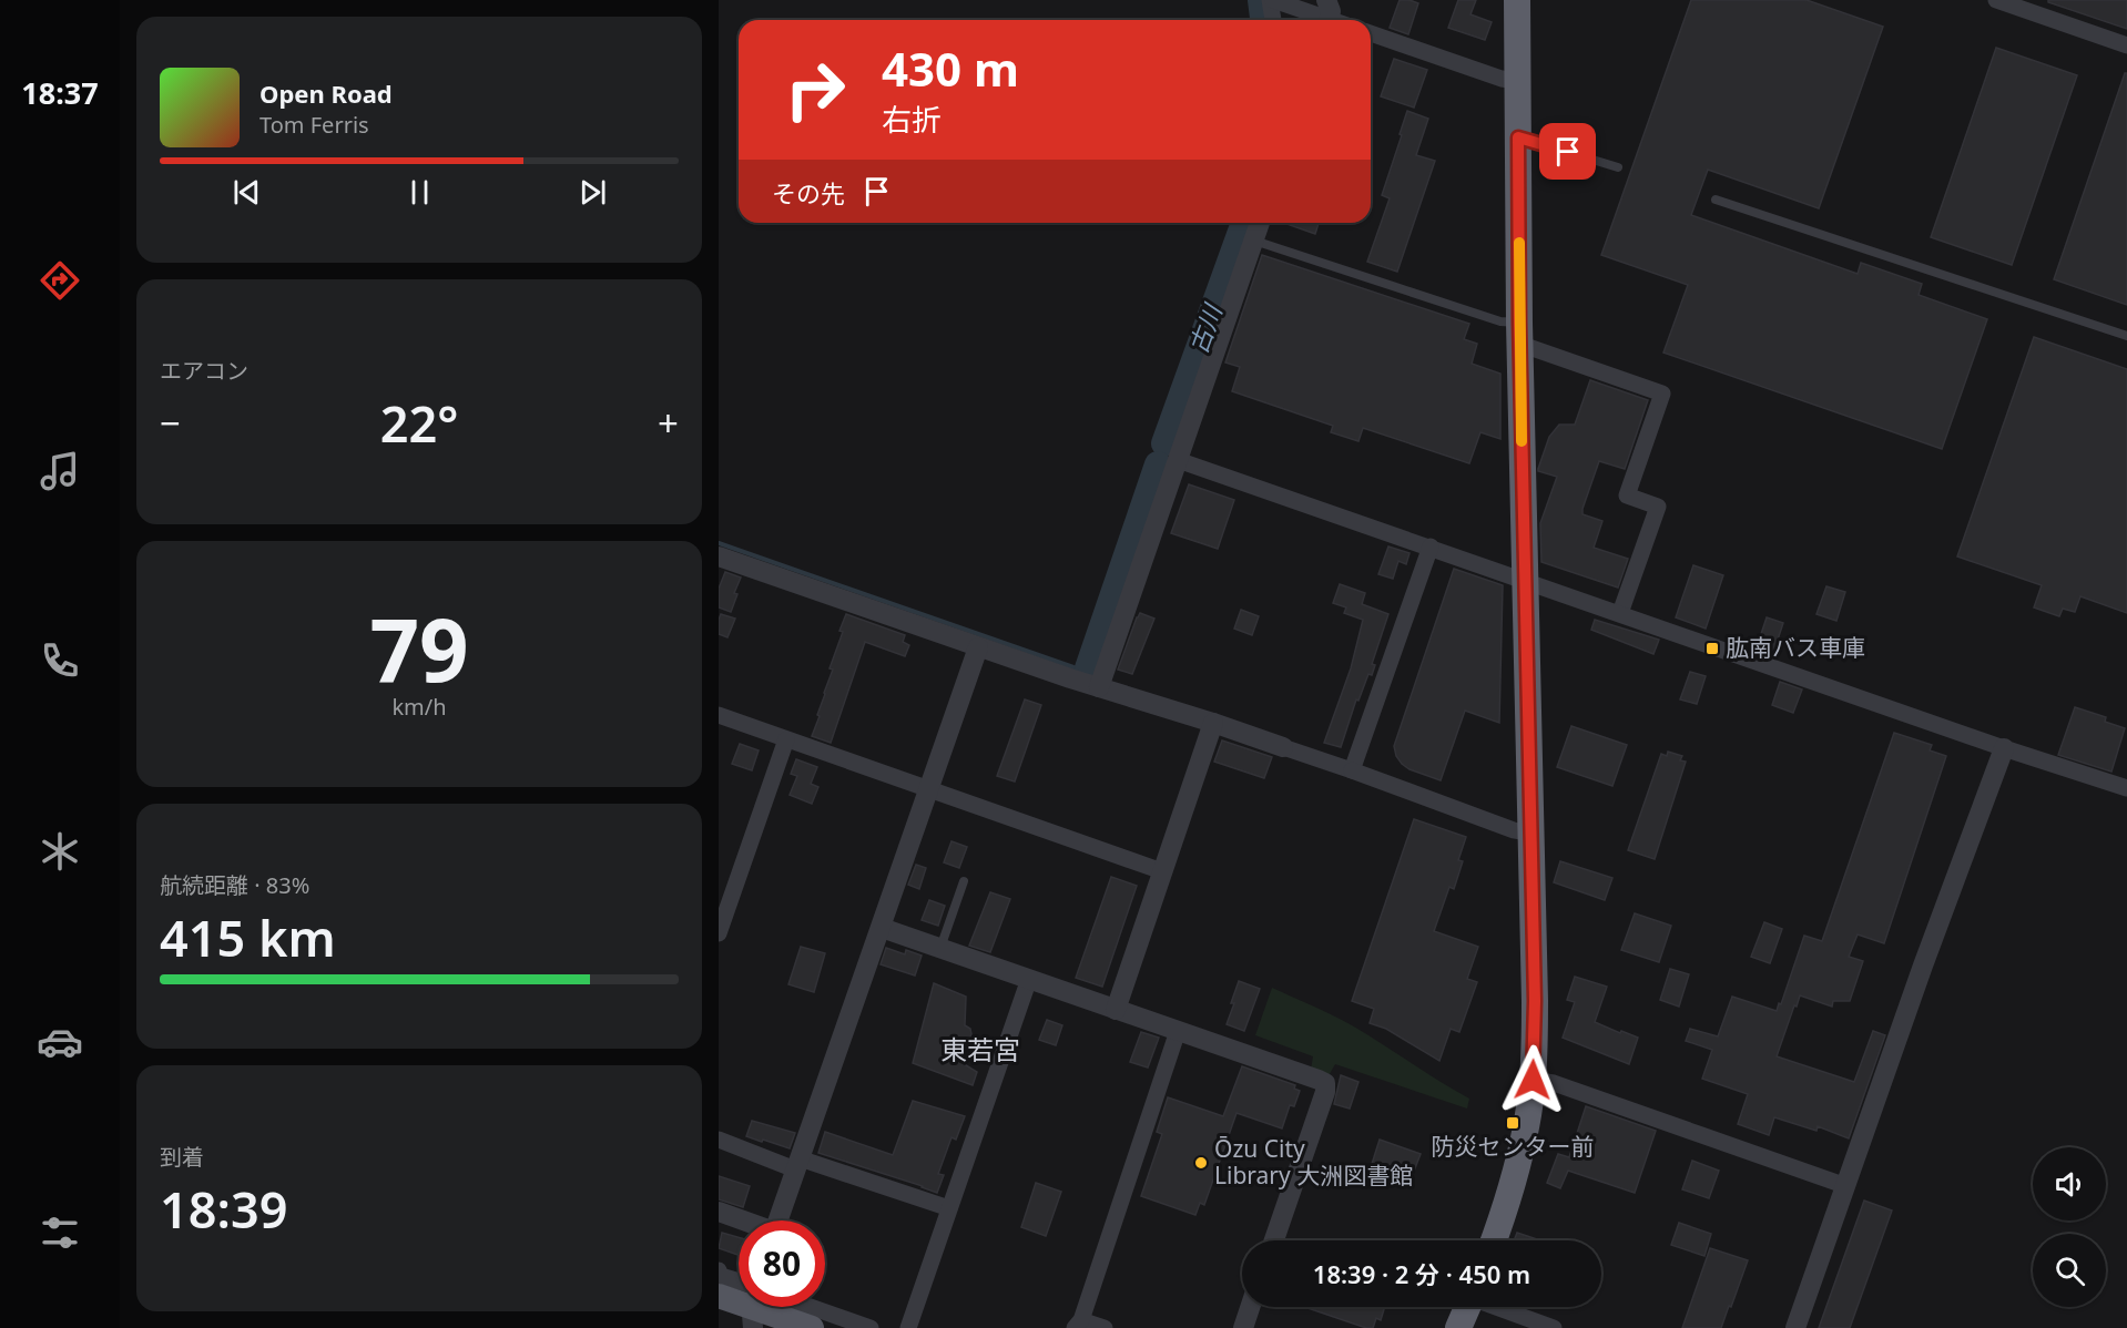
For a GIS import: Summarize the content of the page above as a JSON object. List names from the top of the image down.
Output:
{
  "districts": ["東若宮"],
  "water": ["古川"],
  "places": {
    "transit": ["肱南バス車庫", "防災センター前"],
    "other": ["Ōzu City Library 大洲図書館"]
  },
  "page": {
    "tabs": "18:37",
    "turn": ["430 m", "右折"],
    "song": ["Open Road", "Tom Ferris"],
    "then": "その先",
    "tile": [
      "エアコン",
      ["79", "km/h"],
      ["航続距離 · 83%", "415 km"],
      ["到着", "18:39"]
    ],
    "heat": ["−", "22°", "+"],
    "limit": "80",
    "trip": "18:39 · 2 分 · 450 m"
  }
}
